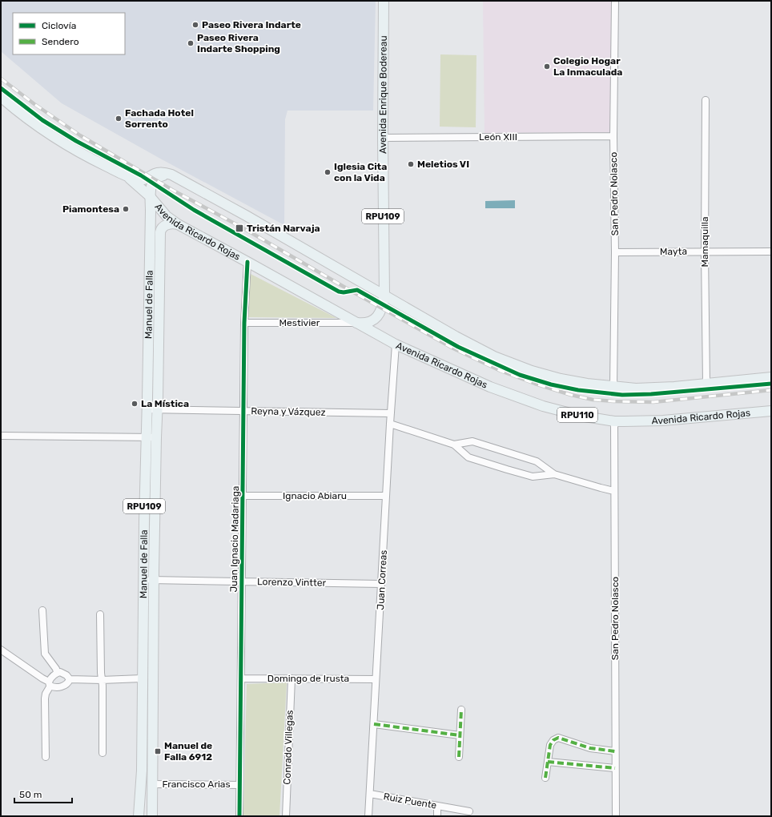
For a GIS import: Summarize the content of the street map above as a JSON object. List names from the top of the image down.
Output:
{
  "streets": {
    "main road": [
      "Avenida Enrique Bodereau",
      "RPU109",
      "Avenida Ricardo Rojas",
      "Manuel de Falla",
      "RPU110"
    ],
    "street": [
      "León XIII",
      "San Pedro Nolasco",
      "Mamaquilla",
      "Mayta",
      "Mestivier",
      "Reyna y Vázquez",
      "Ignacio Abiaru",
      "Juan Ignacio Madariaga",
      "Juan Correas",
      "Lorenzo Vintter",
      "Domingo de Irusta",
      "Conrado Villegas",
      "Francisco Arias",
      "Ruiz Puente"
    ]
  },
  "crossings": [
    ["Avenida Enrique Bodereau", "León XIII"],
    ["Avenida Enrique Bodereau", "Avenida Ricardo Rojas"],
    ["Avenida Enrique Bodereau", "Mestivier"],
    ["León XIII", "San Pedro Nolasco"],
    ["San Pedro Nolasco", "Avenida Ricardo Rojas"],
    ["San Pedro Nolasco", "Mayta"],
    ["Avenida Ricardo Rojas", "Mamaquilla"],
    ["Avenida Ricardo Rojas", "Manuel de Falla"],
    ["Avenida Ricardo Rojas", "Mestivier"],
    ["Avenida Ricardo Rojas", "Juan Ignacio Madariaga"],
    ["Avenida Ricardo Rojas", "Juan Correas"],
    ["Mamaquilla", "Mayta"],
    ["Manuel de Falla", "Reyna y Vázquez"],
    ["Manuel de Falla", "Lorenzo Vintter"],
    ["Manuel de Falla", "Francisco Arias"],
    ["Mestivier", "Juan Ignacio Madariaga"],
    ["Reyna y Vázquez", "Juan Ignacio Madariaga"],
    ["Reyna y Vázquez", "Juan Correas"],
    ["Ignacio Abiaru", "Juan Ignacio Madariaga"],
    ["Ignacio Abiaru", "Juan Correas"],
    ["Juan Ignacio Madariaga", "Lorenzo Vintter"],
    ["Juan Ignacio Madariaga", "Domingo de Irusta"],
    ["Juan Ignacio Madariaga", "Francisco Arias"],
    ["Juan Correas", "Lorenzo Vintter"],
    ["Juan Correas", "Domingo de Irusta"],
    ["Juan Correas", "Ruiz Puente"],
    ["Domingo de Irusta", "Conrado Villegas"]
  ],
  "places": {
    "other": [
      "Paseo Rivera Indarte",
      "Paseo Rivera Indarte Shopping",
      "Colegio Hogar La Inmaculada",
      "Fachada Hotel Sorrento",
      "Meletios VI",
      "Iglesia Cita con la Vida",
      "Piamontesa",
      "La Mística"
    ],
    "transit": ["Tristán Narvaja", "Manuel de Falla 6912"]
  },
  "legend": ["Ciclovía", "Sendero"],
  "scale_bar": "50 m"
}
